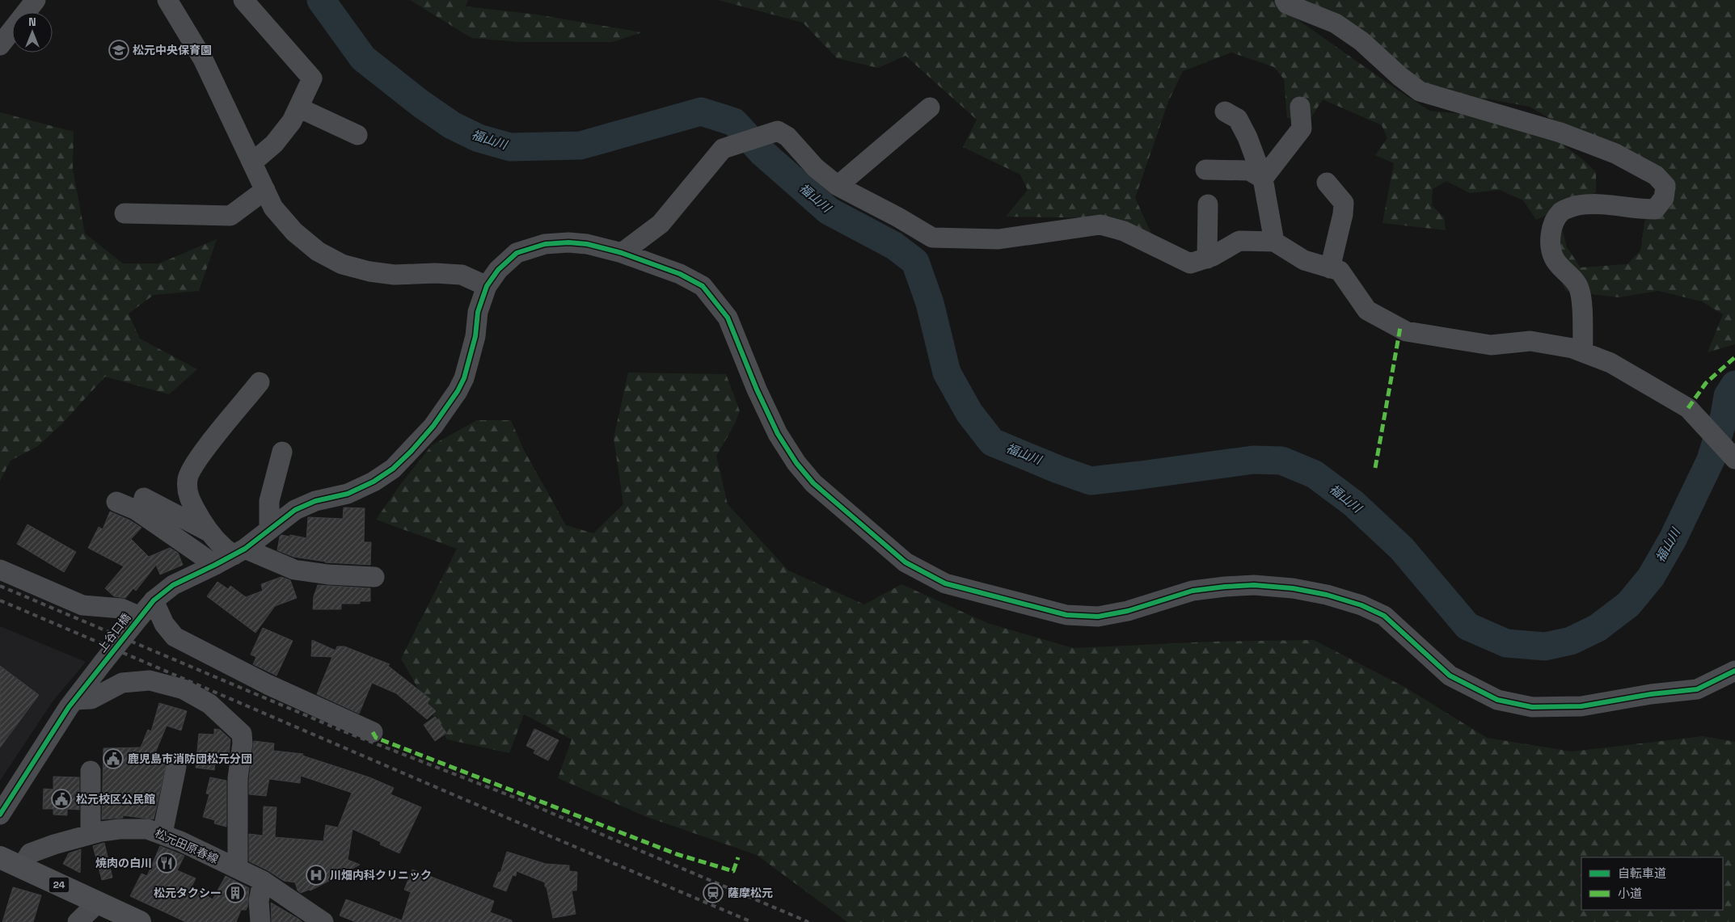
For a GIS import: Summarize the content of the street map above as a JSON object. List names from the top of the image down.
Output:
{
  "streets": {
    "main road": ["24"],
    "street": ["上谷口橋", "松元田原春線"]
  },
  "crossings": [
    ["松元田原春線", "24"]
  ],
  "water": ["福山川"],
  "places": {
    "school or university": ["松元中央保育園"],
    "public building": ["鹿児島市消防団松元分団", "松元校区公民館"],
    "restaurant": ["焼肉の白川"],
    "hospital": ["川畑内科クリニック"],
    "building": ["松元タクシー"],
    "station": ["薩摩松元"]
  },
  "legend": ["自転車道", "小道"],
  "north": "top"
}
